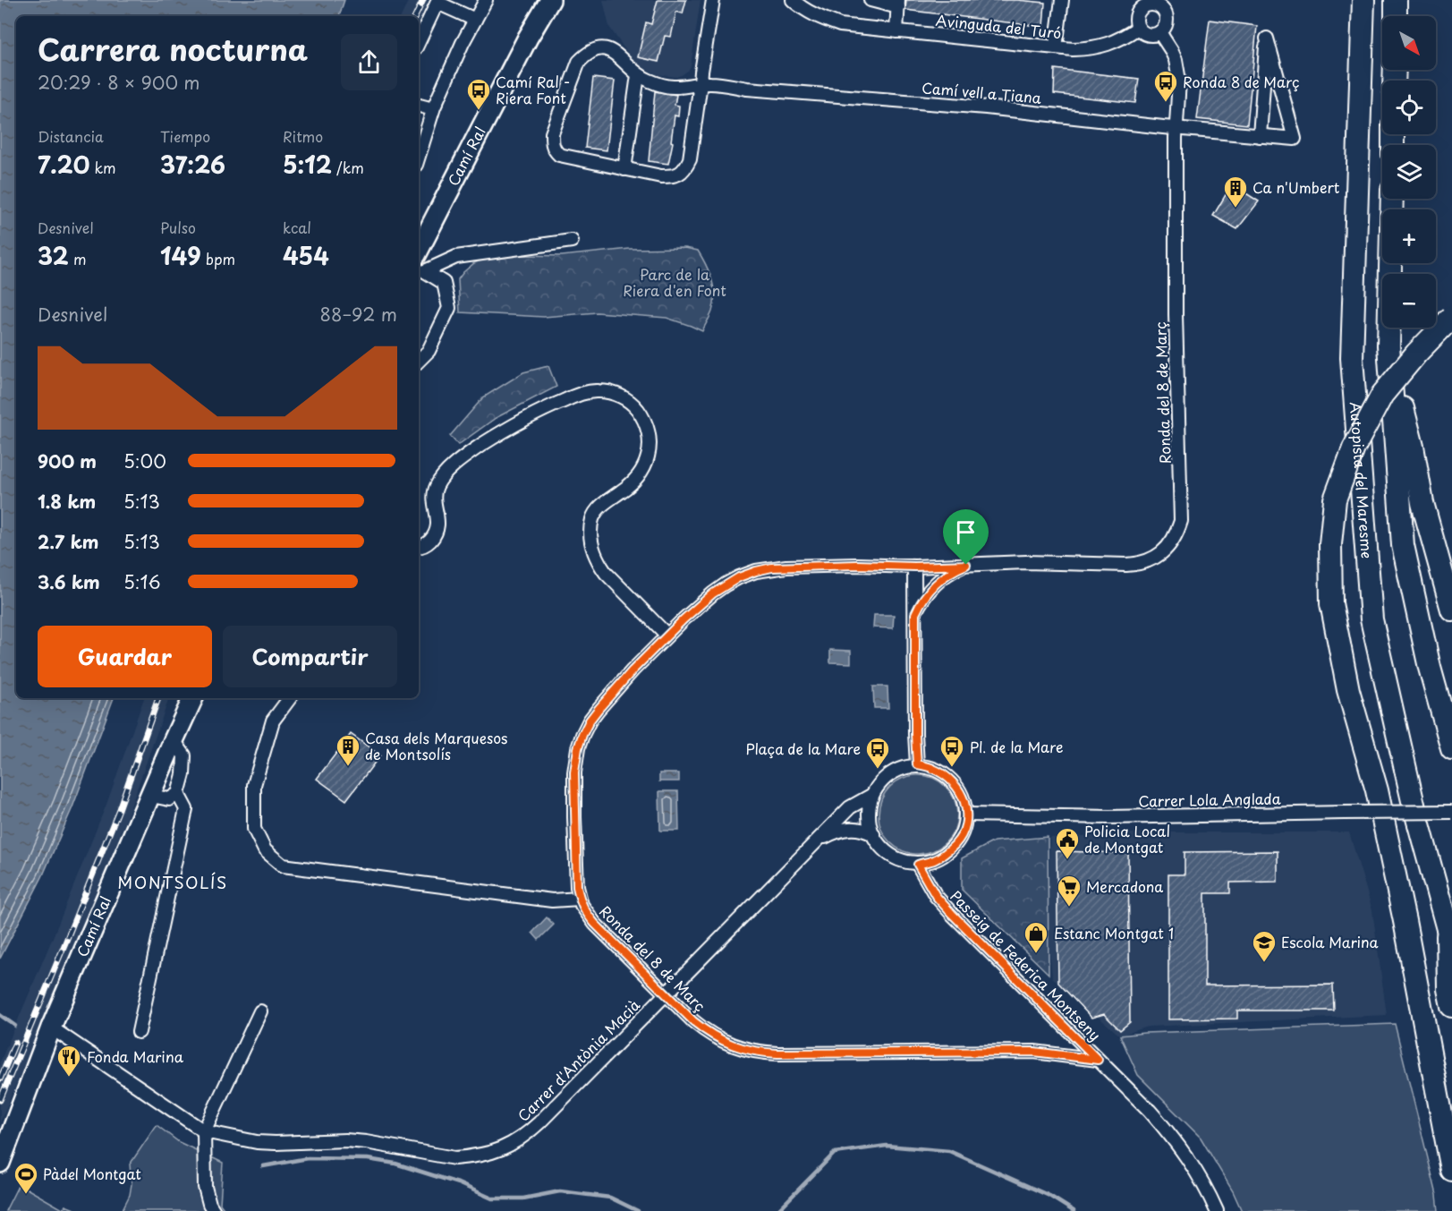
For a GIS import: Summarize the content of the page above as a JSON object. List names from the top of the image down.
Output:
{
  "streets": {
    "highway": ["Autopista del Maresme"],
    "main road": ["Camí Ral"],
    "street": [
      "Avinguda del Turó",
      "Camí vell a Tiana",
      "Ronda del 8 de Març",
      "Carrer Lola Anglada",
      "Passeig de Federica Montseny",
      "Carrer d'Antònia Macià"
    ]
  },
  "crossings": [
    ["Avinguda del Turó", "Ronda del 8 de Març"],
    ["Camí vell a Tiana", "Ronda del 8 de Març"],
    ["Ronda del 8 de Març", "Passeig de Federica Montseny"],
    ["Ronda del 8 de Març", "Carrer d'Antònia Macià"],
    ["Carrer Lola Anglada", "Passeig de Federica Montseny"],
    ["Carrer Lola Anglada", "Carrer d'Antònia Macià"],
    ["Passeig de Federica Montseny", "Carrer d'Antònia Macià"]
  ],
  "districts": ["MONTSOLÍS"],
  "parks": ["Parc de la Riera d'en Font"],
  "places": {
    "bus stop": [
      "Ronda 8 de Març",
      "Camí Ral - Riera Font",
      "Pl. de la Mare",
      "Plaça de la Mare"
    ],
    "building": ["Ca n'Umbert", "Casa dels Marquesos de Montsolís"],
    "public building": ["Policia Local de Montgat"],
    "supermarket": ["Mercadona"],
    "shop": ["Estanc Montgat 1"],
    "school or university": ["Escola Marina"],
    "restaurant": ["Fonda Marina"],
    "sports": ["Pàdel Montgat"]
  },
  "north": "bottom right",
  "page": {
    "map_buttons": ["+", "−"],
    "heading": ["Carrera nocturna", "20:29 · 8 × 900 m"],
    "stats": [
      ["Distancia", "7.20 km"],
      ["Tiempo", "37:26"],
      ["Ritmo", "5:12 /km"],
      ["Desnivel", "32 m"],
      ["Pulso", "149 bpm"],
      ["kcal", "454"]
    ],
    "chart": ["Desnivel", "88–92 m"],
    "list": [
      {
        "name": "900 m",
        "note": "5:00"
      },
      {
        "name": "1.8 km",
        "note": "5:13"
      },
      {
        "name": "2.7 km",
        "note": "5:13"
      },
      {
        "name": "3.6 km",
        "note": "5:16"
      }
    ],
    "buttons": ["Guardar", "Compartir"]
  }
}
